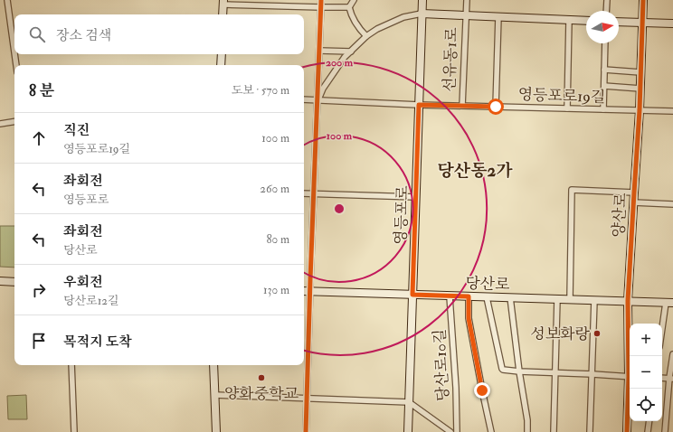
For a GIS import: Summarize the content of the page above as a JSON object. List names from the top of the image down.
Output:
{
  "streets": {
    "main road": [
      "선유동1로",
      "영등포로",
      "양산로",
      "당산로"
    ],
    "street": ["영등포로19길", "당산로10길"]
  },
  "crossings": [
    ["선유동1로", "영등포로19길"],
    ["선유동1로", "영등포로"],
    ["영등포로19길", "영등포로"],
    ["영등포로19길", "양산로"],
    ["영등포로", "당산로"],
    ["양산로", "당산로"],
    ["당산로", "당산로10길"]
  ],
  "districts": ["당산동2가"],
  "places": ["성보화랑", "양화중학교"],
  "north": "right",
  "page": {
    "search": "장소 검색",
    "heading": ["8 분", "도보 · 570 m"],
    "list": [
      ["직진", "영등포로19길", "100 m"],
      ["좌회전", "영등포로", "260 m"],
      ["좌회전", "당산로", "80 m"],
      ["우회전", "당산로12길", "130 m"],
      "목적지 도착"
    ],
    "map_buttons": ["+", "−"]
  },
  "rings": ["200 m", "100 m"]
}
